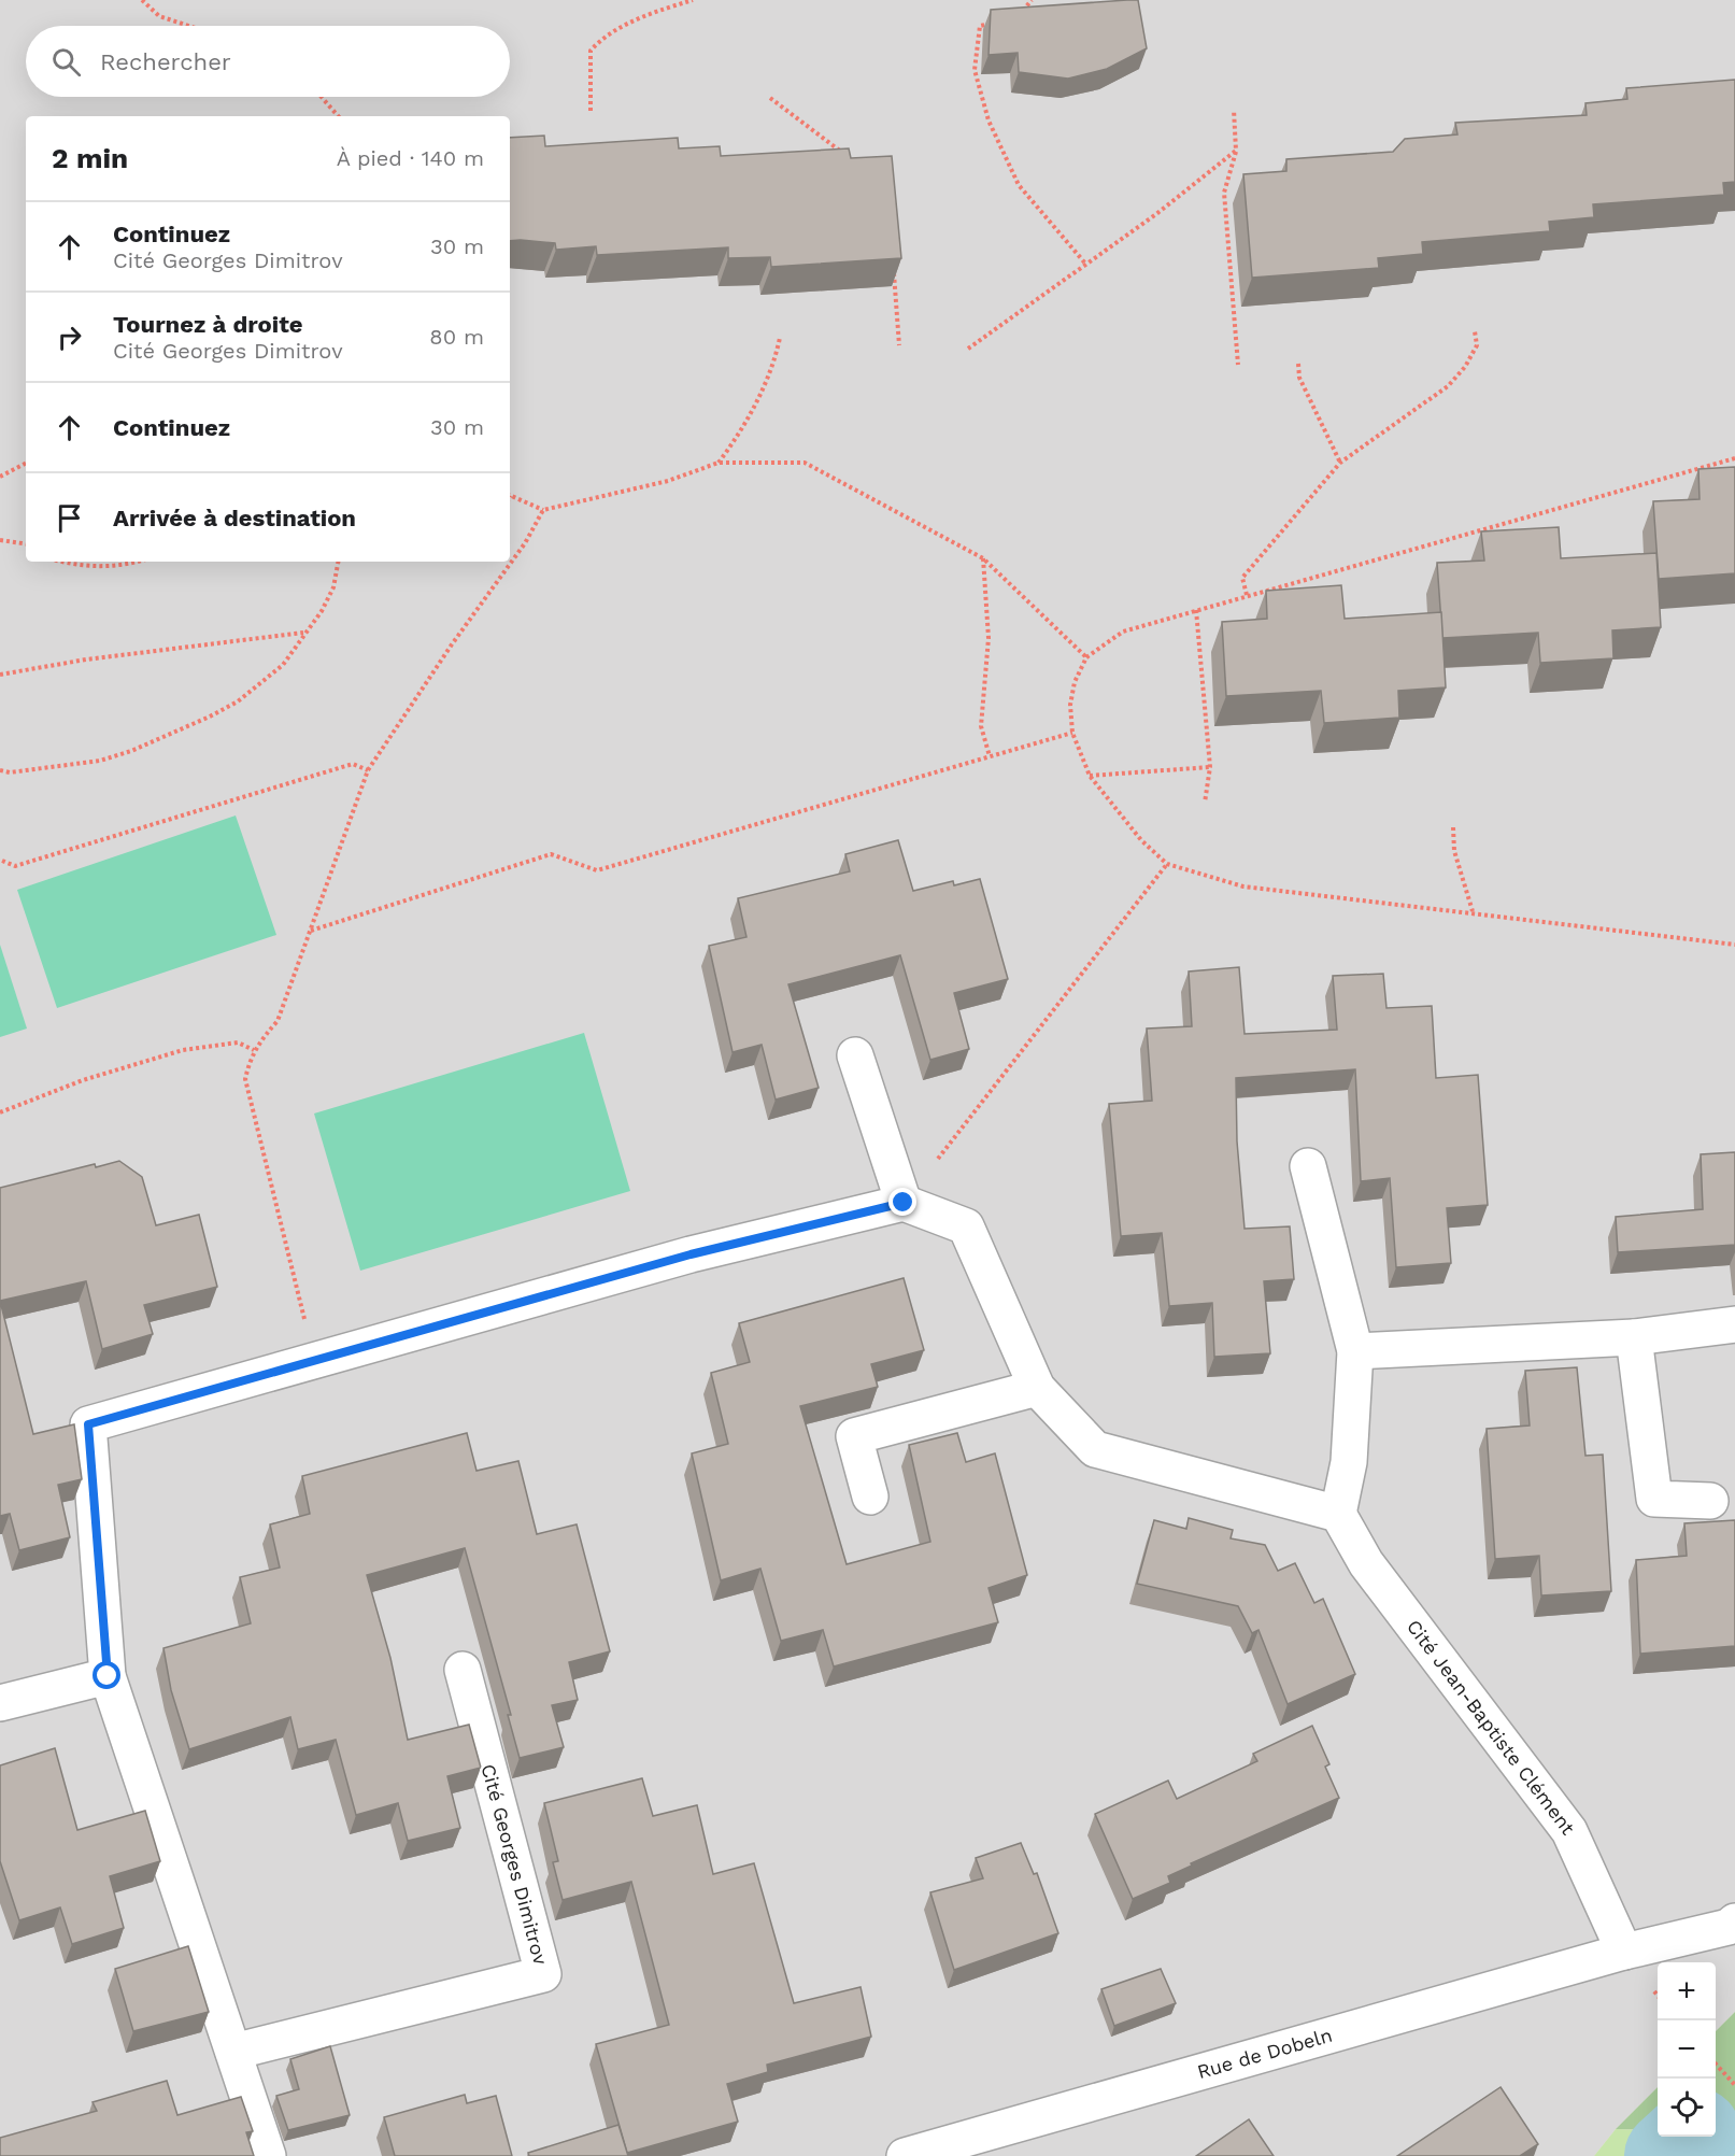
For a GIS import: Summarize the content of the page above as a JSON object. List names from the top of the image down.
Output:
{
  "streets": {
    "street": ["Cité Jean-Baptiste Clément", "Cité Georges Dimitrov", "Rue de Dobeln"]
  },
  "crossings": [
    ["Cité Jean-Baptiste Clément", "Rue de Dobeln"]
  ],
  "page": {
    "search": "Rechercher",
    "heading": ["2 min", "À pied · 140 m"],
    "list": [
      ["Continuez", "Cité Georges Dimitrov", "30 m"],
      ["Tournez à droite", "Cité Georges Dimitrov", "80 m"],
      ["Continuez", "30 m"],
      "Arrivée à destination"
    ],
    "map_buttons": ["+", "−"]
  }
}
